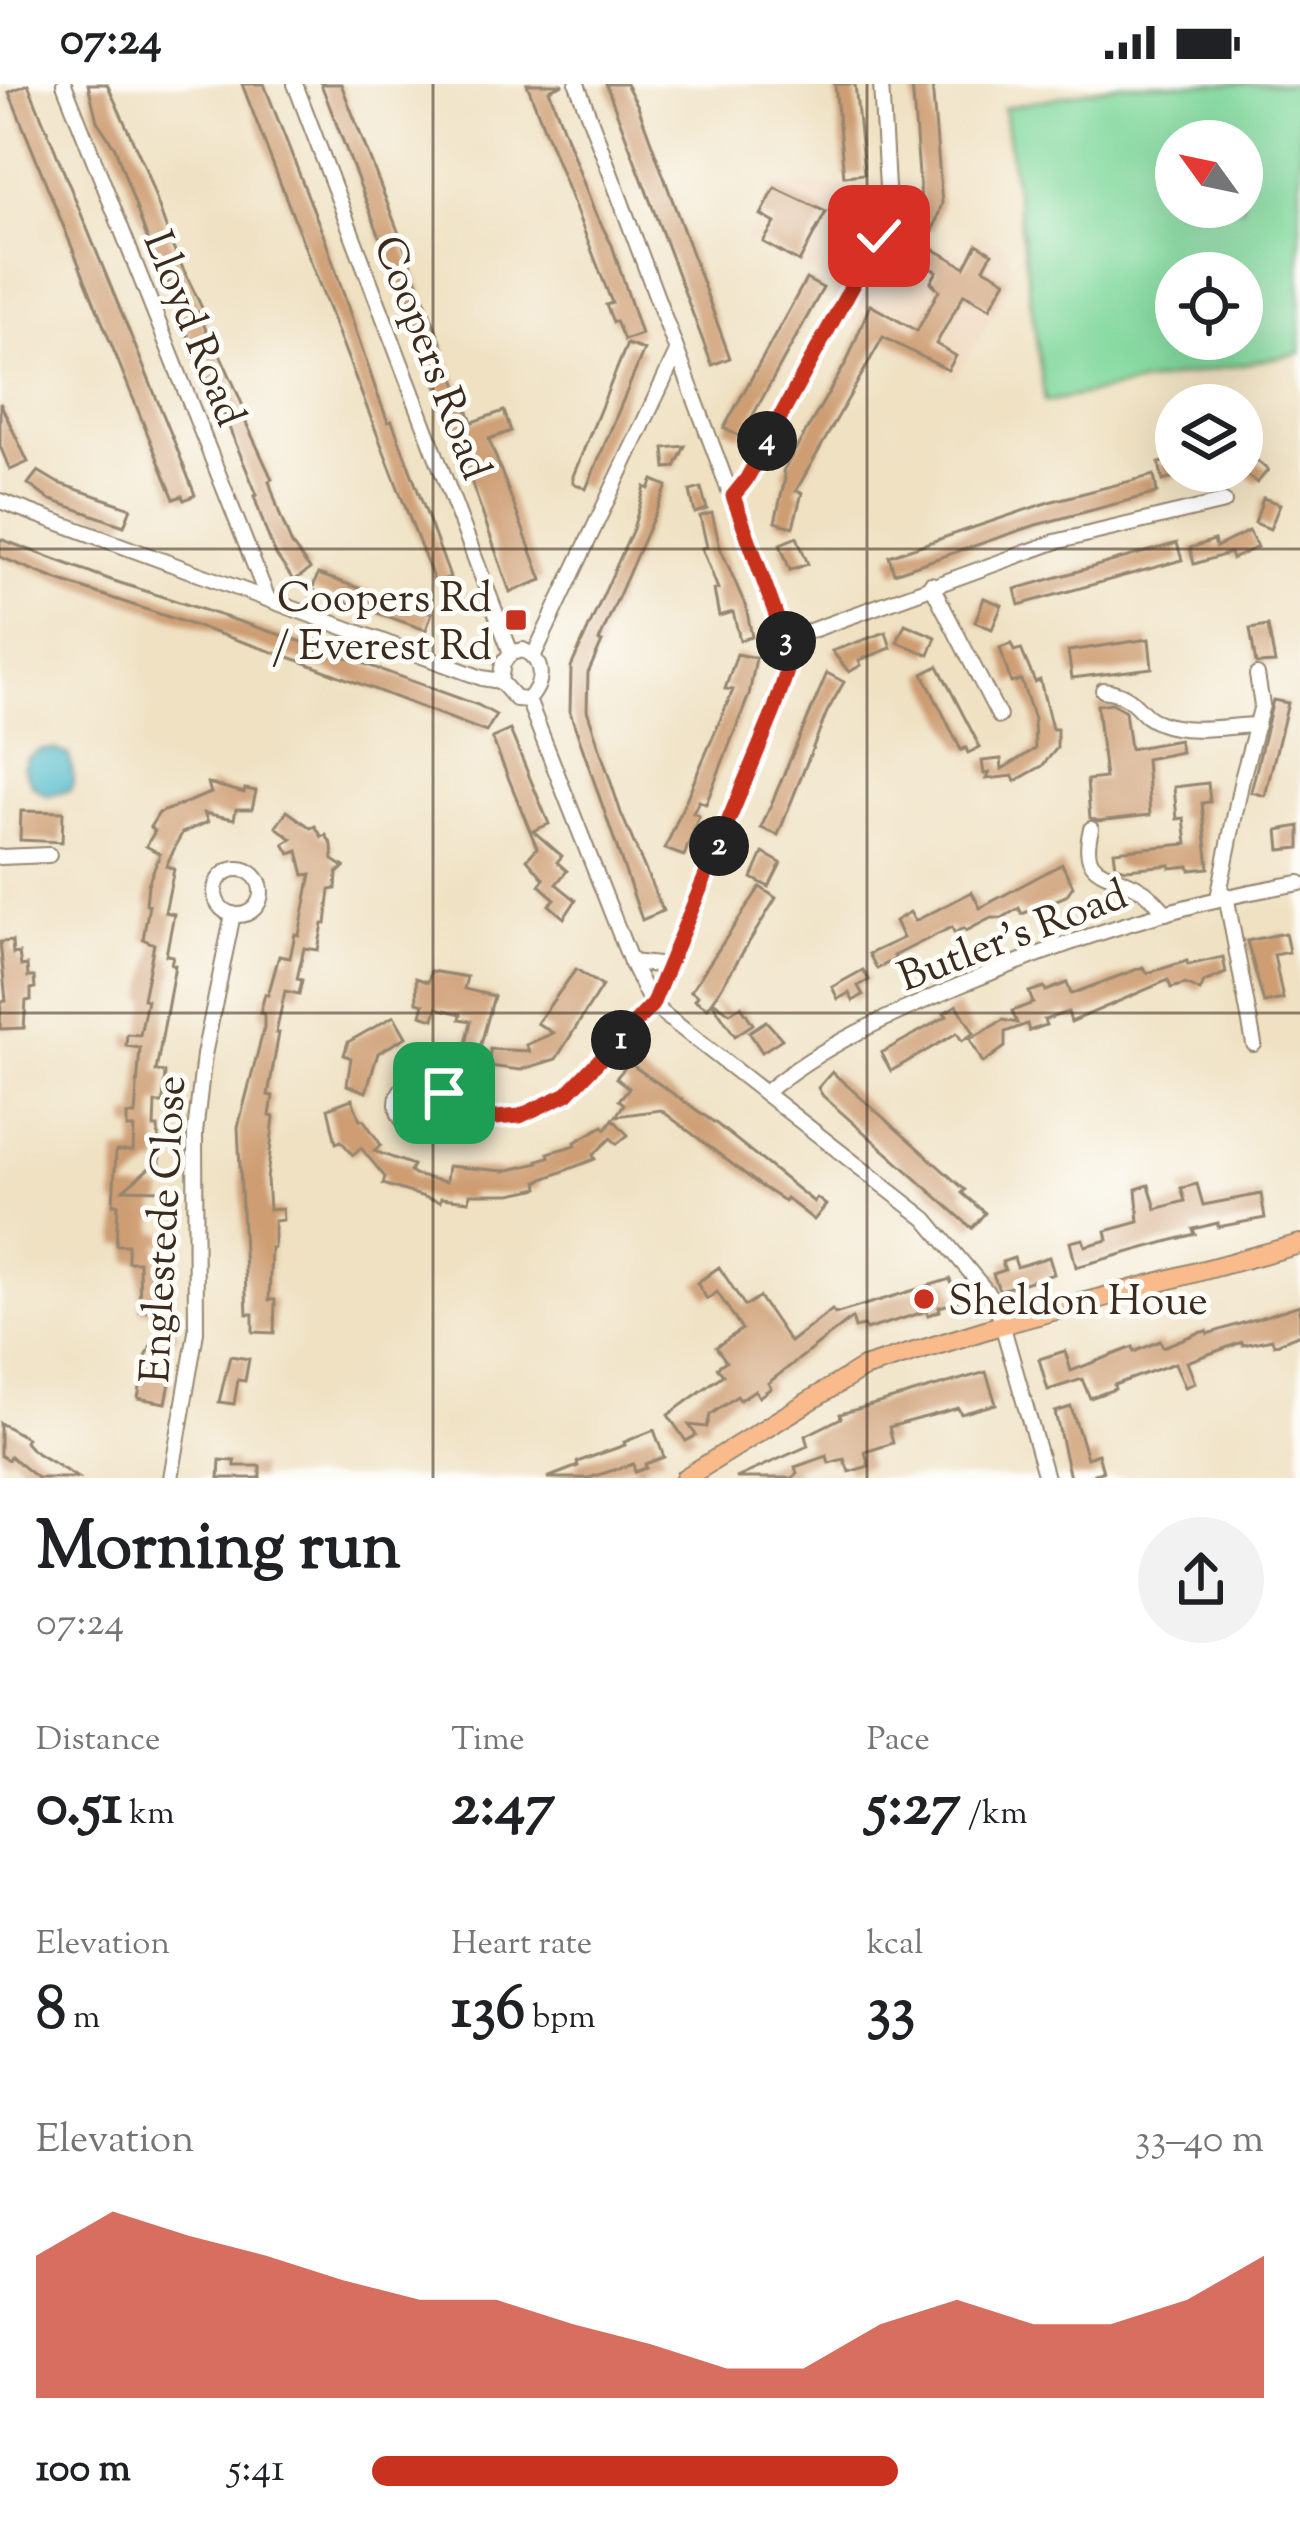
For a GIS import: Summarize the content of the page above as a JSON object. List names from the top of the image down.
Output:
{
  "streets": {
    "street": [
      "Lloyd Road",
      "Coopers Road",
      "Butler's Road",
      "Englestede Close"
    ]
  },
  "places": {
    "transit": ["Coopers Rd / Everest Rd"],
    "other": ["Sheldon Houe"]
  },
  "north": "top left",
  "page": {
    "status": "07:24",
    "pins": [
      "4",
      "3",
      "2",
      "1"
    ],
    "heading": ["Morning run", "07:24"],
    "stats": [
      ["Distance", "0.51 km"],
      ["Time", "2:47"],
      ["Pace", "5:27 /km"],
      ["Elevation", "8 m"],
      ["Heart rate", "136 bpm"],
      ["kcal", "33"]
    ],
    "chart": ["Elevation", "33–40 m"],
    "list": [
      {
        "name": "100 m",
        "note": "5:41"
      }
    ]
  }
}
